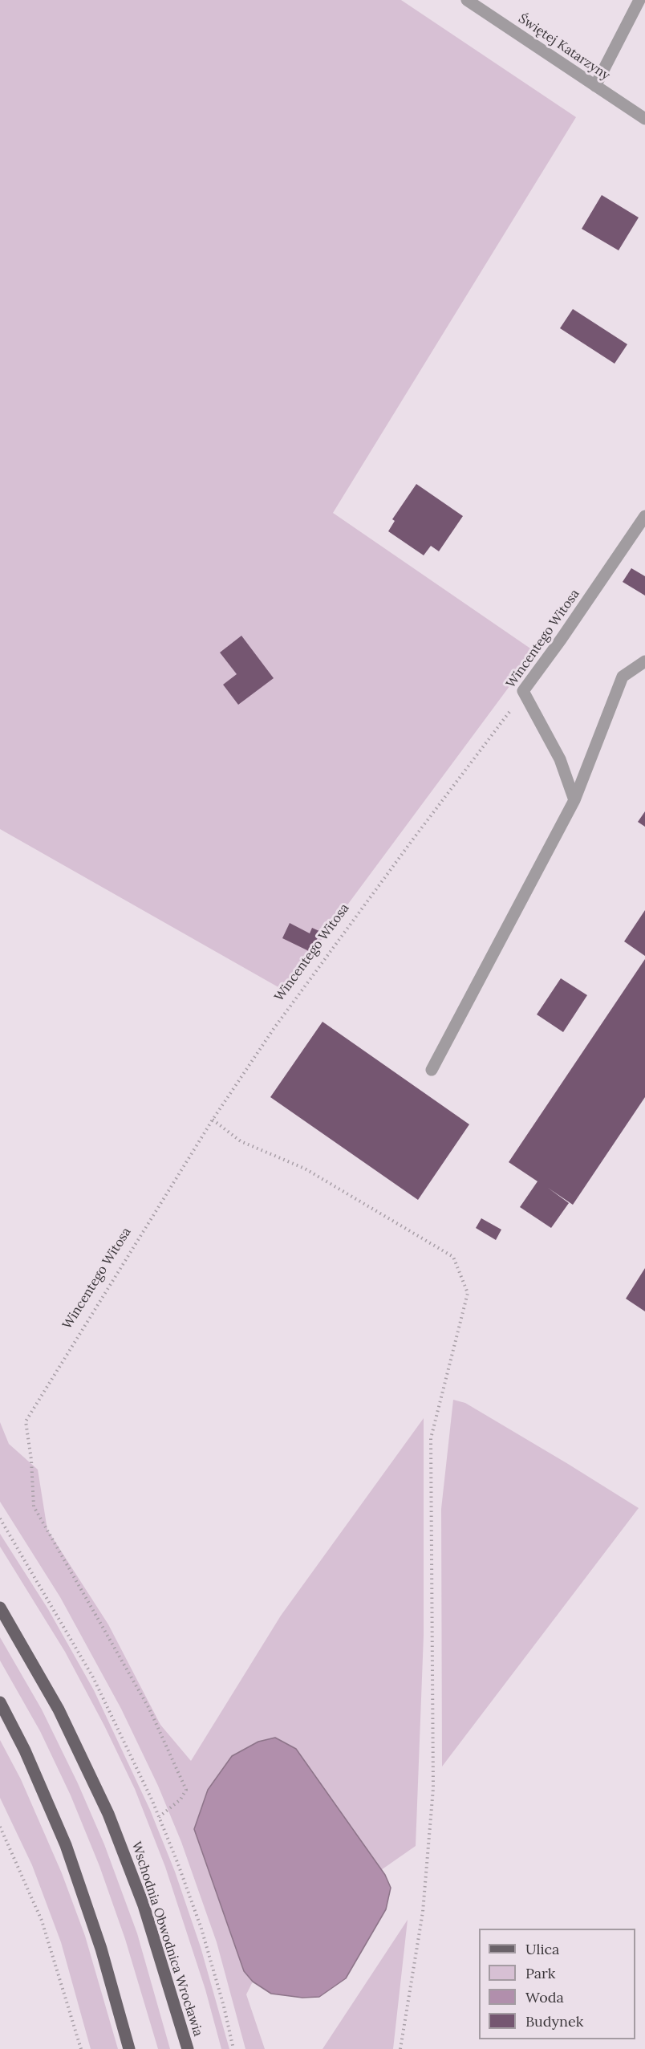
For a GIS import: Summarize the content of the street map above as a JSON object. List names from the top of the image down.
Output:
{
  "streets": {
    "main road": ["Wschodnia Obwodnica Wrocławia"],
    "street": ["Świętej Katarzyny", "Wincentego Witosa"]
  },
  "legend": [
    "Ulica",
    "Park",
    "Woda",
    "Budynek"
  ]
}
